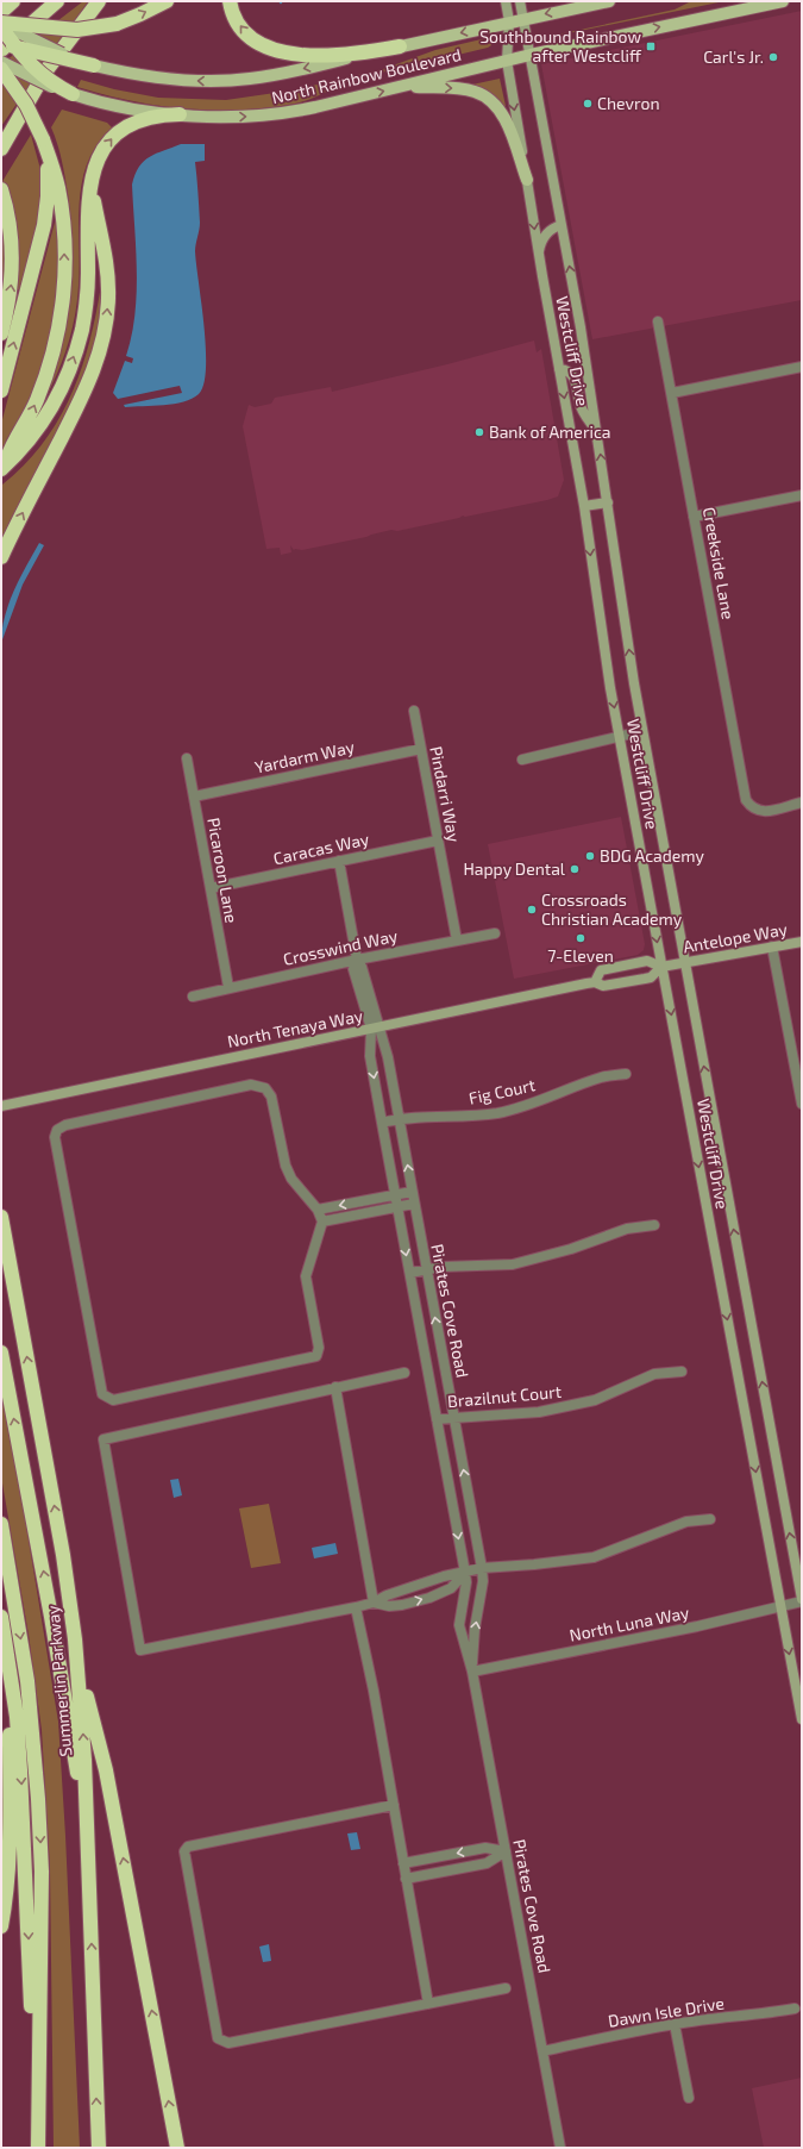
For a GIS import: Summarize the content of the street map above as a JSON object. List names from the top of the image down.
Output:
{
  "streets": {
    "highway": ["Summerlin Parkway"],
    "main road": [
      "North Rainbow Boulevard",
      "Westcliff Drive",
      "Antelope Way",
      "North Tenaya Way"
    ],
    "street": [
      "Creekside Lane",
      "Yardarm Way",
      "Pindarri Way",
      "Caracas Way",
      "Picaroon Lane",
      "Crosswind Way",
      "Fig Court",
      "Pirates Cove Road",
      "Brazilnut Court",
      "North Luna Way",
      "Dawn Isle Drive"
    ]
  },
  "crossings": [
    ["North Rainbow Boulevard", "Westcliff Drive"],
    ["Westcliff Drive", "Antelope Way"],
    ["Westcliff Drive", "North Tenaya Way"],
    ["Westcliff Drive", "North Luna Way"],
    ["Yardarm Way", "Pindarri Way"],
    ["Yardarm Way", "Picaroon Lane"],
    ["Pindarri Way", "Caracas Way"],
    ["Pindarri Way", "Crosswind Way"],
    ["Caracas Way", "Picaroon Lane"],
    ["Caracas Way", "Pirates Cove Road"],
    ["Picaroon Lane", "Crosswind Way"],
    ["Antelope Way", "North Tenaya Way"],
    ["Crosswind Way", "Pirates Cove Road"],
    ["North Tenaya Way", "Pirates Cove Road"],
    ["Fig Court", "Pirates Cove Road"],
    ["Pirates Cove Road", "Brazilnut Court"],
    ["Pirates Cove Road", "North Luna Way"],
    ["Pirates Cove Road", "Dawn Isle Drive"]
  ],
  "places": {
    "transit": ["Southbound Rainbow after Westcliff"],
    "other": [
      "Carl's Jr.",
      "Chevron",
      "Bank of America",
      "BDG Academy",
      "Happy Dental",
      "Crossroads Christian Academy",
      "7-Eleven"
    ]
  }
}
